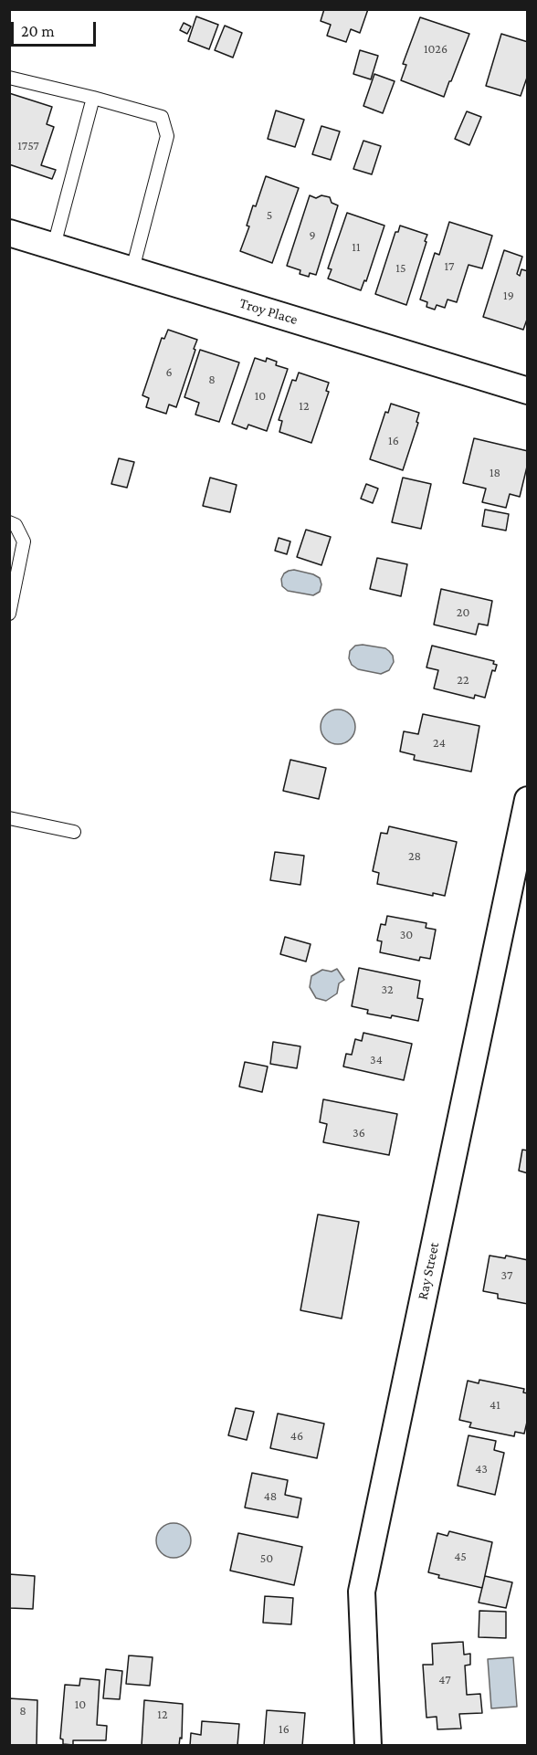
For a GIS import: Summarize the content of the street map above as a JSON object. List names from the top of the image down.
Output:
{
  "streets": {
    "street": ["Troy Place", "Ray Street"]
  },
  "house_numbers": [
    "1026",
    "1757",
    "5",
    "9",
    "11",
    "17",
    "15",
    "19",
    "6",
    "8",
    "10",
    "12",
    "16",
    "18",
    "20",
    "22",
    "24",
    "28",
    "30",
    "32",
    "34",
    "36",
    "37",
    "41",
    "46",
    "43",
    "48",
    "45",
    "50",
    "47",
    "10",
    "8",
    "12",
    "16"
  ],
  "scale_bar": "20 m"
}
